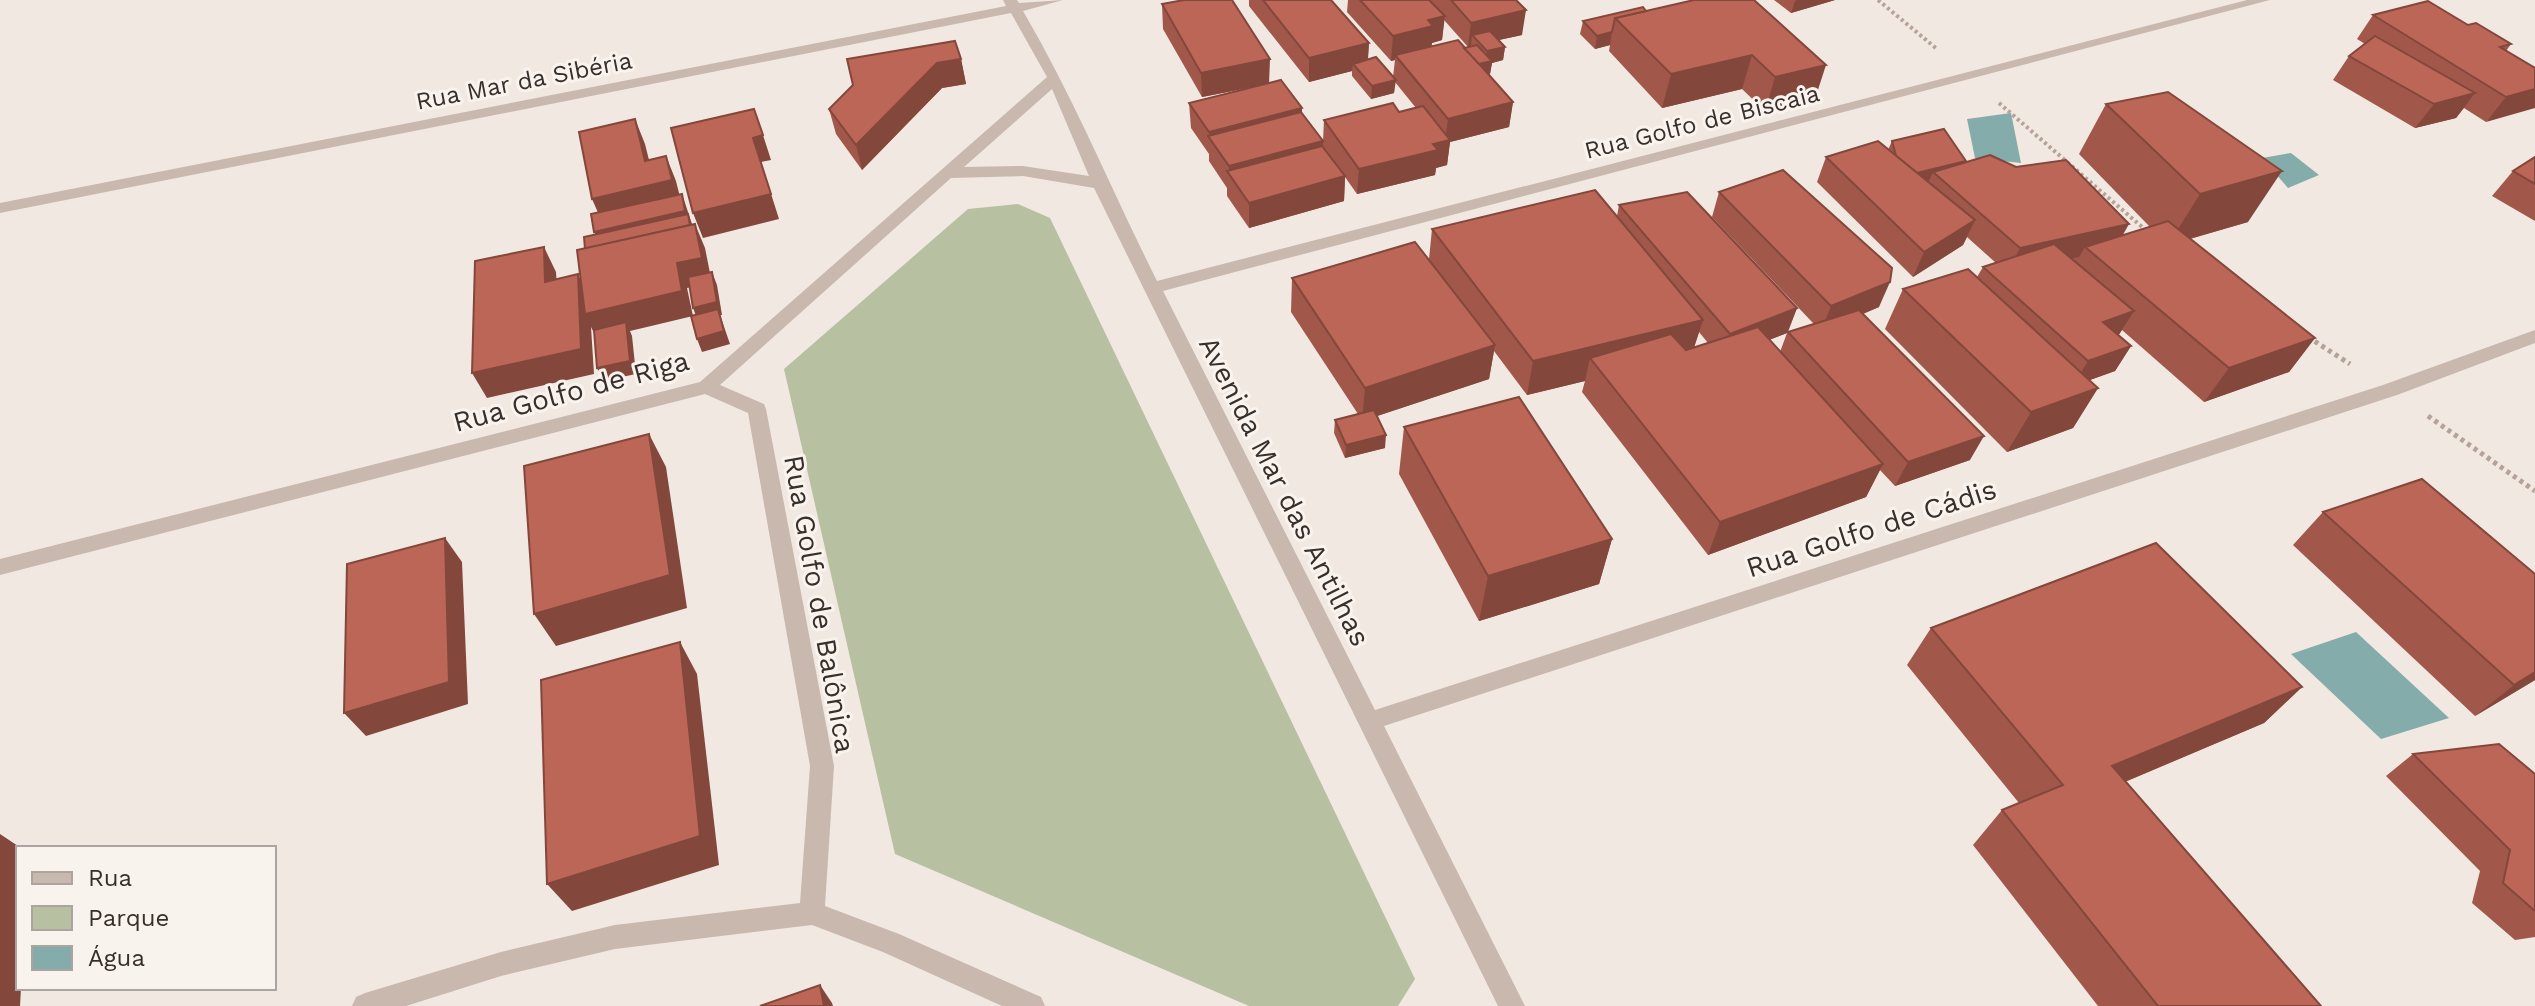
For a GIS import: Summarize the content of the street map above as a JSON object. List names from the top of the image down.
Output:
{
  "streets": {
    "street": [
      "Rua Mar da Sibéria",
      "Rua Golfo de Biscaia",
      "Rua Golfo de Riga",
      "Avenida Mar das Antilhas",
      "Rua Golfo de Cádis",
      "Rua Golfo de Balônica"
    ]
  },
  "crossings": [
    ["Rua Mar da Sibéria", "Avenida Mar das Antilhas"],
    ["Rua Golfo de Biscaia", "Avenida Mar das Antilhas"],
    ["Rua Golfo de Riga", "Avenida Mar das Antilhas"],
    ["Rua Golfo de Riga", "Rua Golfo de Balônica"],
    ["Avenida Mar das Antilhas", "Rua Golfo de Cádis"]
  ],
  "legend": ["Rua", "Parque", "Água"]
}
